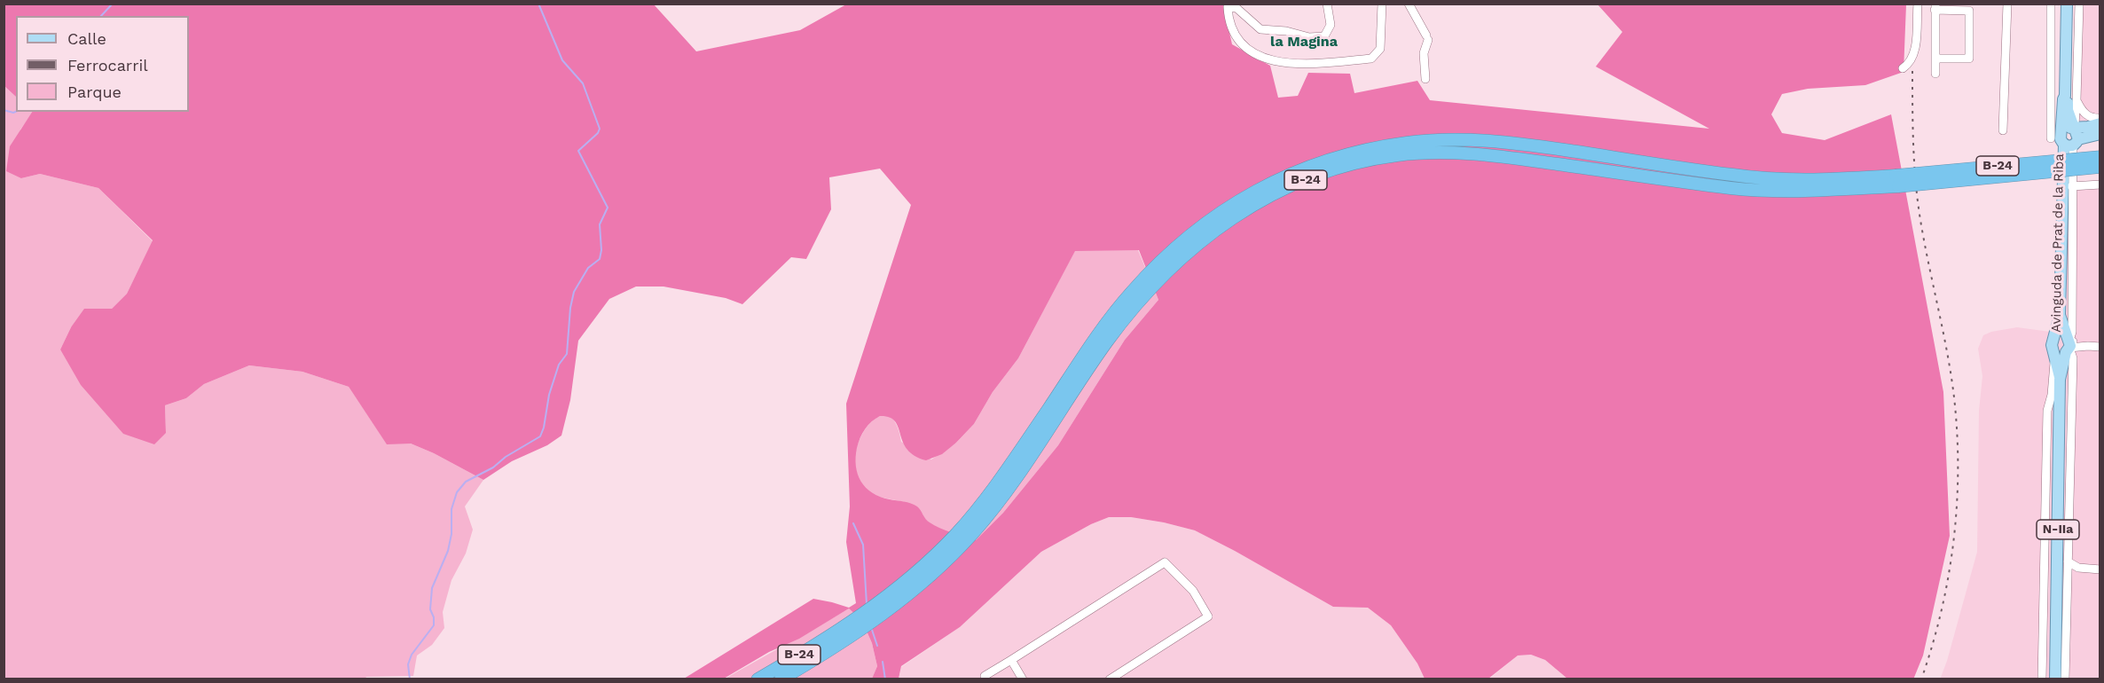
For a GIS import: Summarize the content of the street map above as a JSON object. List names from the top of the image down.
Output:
{
  "streets": {
    "highway": ["B-24"],
    "main road": ["Avinguda de Prat de la Riba", "N-IIa"]
  },
  "crossings": [
    ["Avinguda de Prat de la Riba", "N-IIa"]
  ],
  "districts": ["la Magina"],
  "legend": ["Calle", "Ferrocarril", "Parque"]
}
